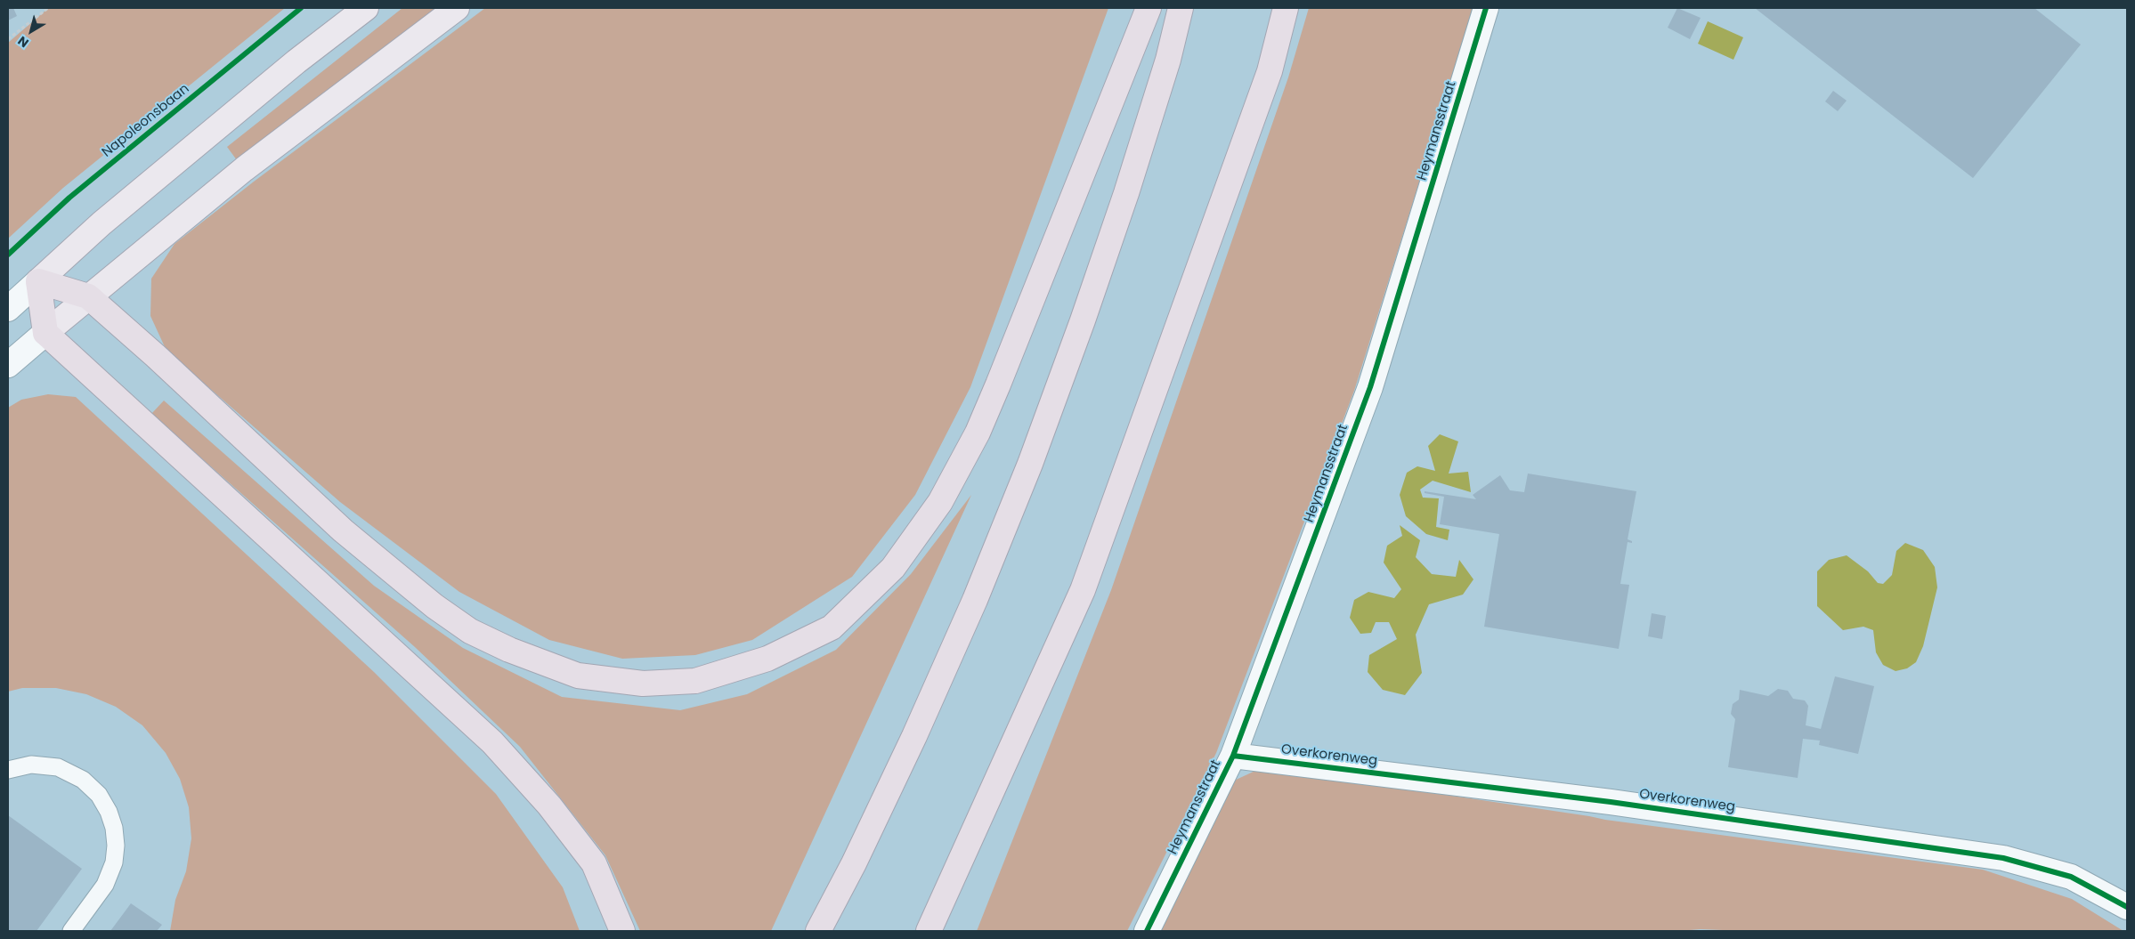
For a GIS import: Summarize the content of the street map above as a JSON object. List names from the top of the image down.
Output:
{
  "streets": {
    "street": ["Heymansstraat", "Overkorenweg"],
    "cycle path": ["Napoleonsbaan"]
  },
  "crossings": [
    ["Heymansstraat", "Overkorenweg"]
  ],
  "north": "bottom left"
}
